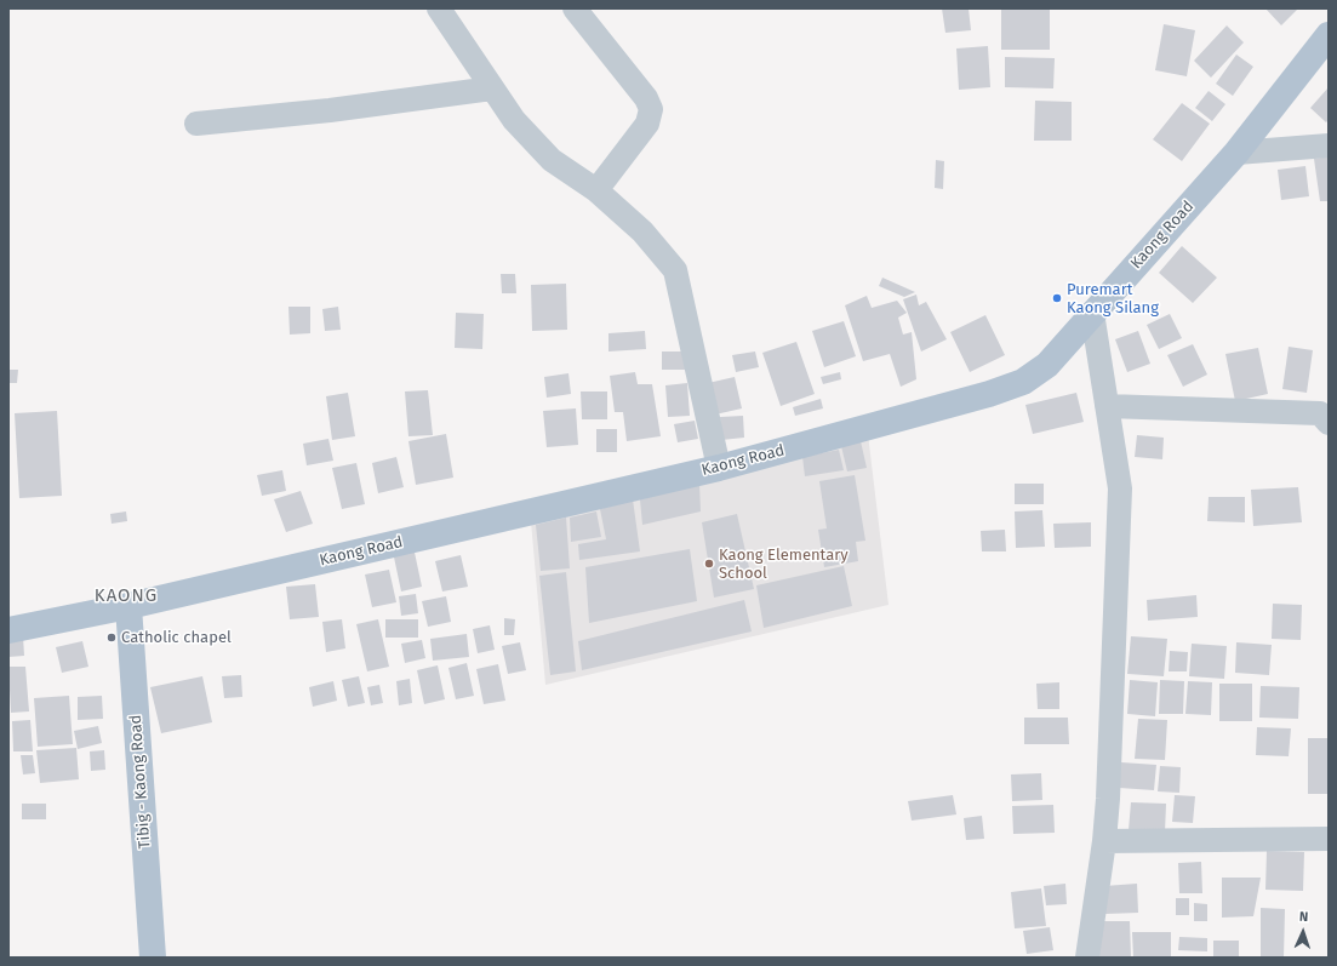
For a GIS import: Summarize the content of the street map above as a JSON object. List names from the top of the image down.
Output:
{
  "streets": {
    "main road": ["Kaong Road", "Tibig - Kaong Road"]
  },
  "crossings": [
    ["Kaong Road", "Tibig - Kaong Road"]
  ],
  "districts": ["KAONG"],
  "places": ["Puremart Kaong Silang", "Kaong Elementary School", "Catholic chapel"],
  "north": "top"
}
